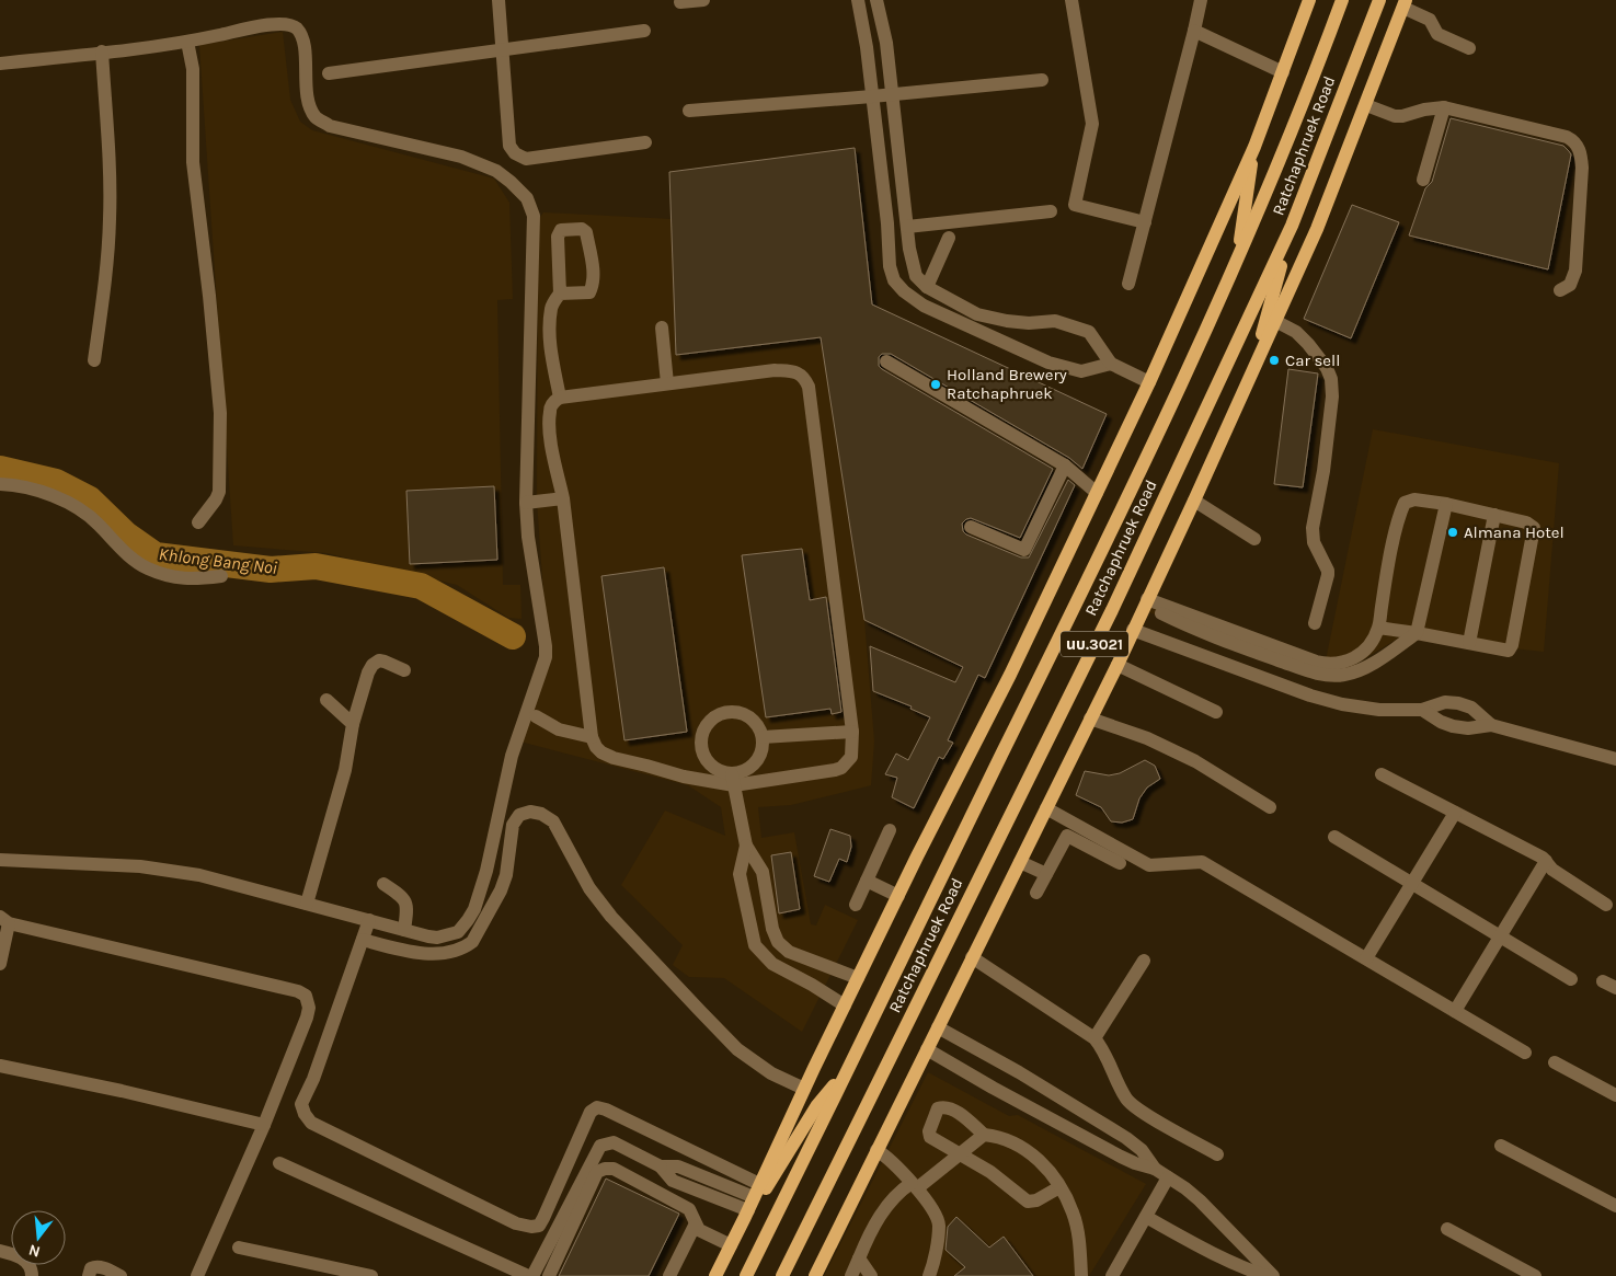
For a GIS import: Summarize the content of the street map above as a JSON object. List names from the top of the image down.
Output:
{
  "streets": {
    "main road": ["Ratchaphruek Road", "นบ.3021"]
  },
  "water": ["Khlong Bang Noi"],
  "places": ["Car sell", "Holland Brewery Ratchaphruek", "Almana Hotel"],
  "north": "bottom"
}
